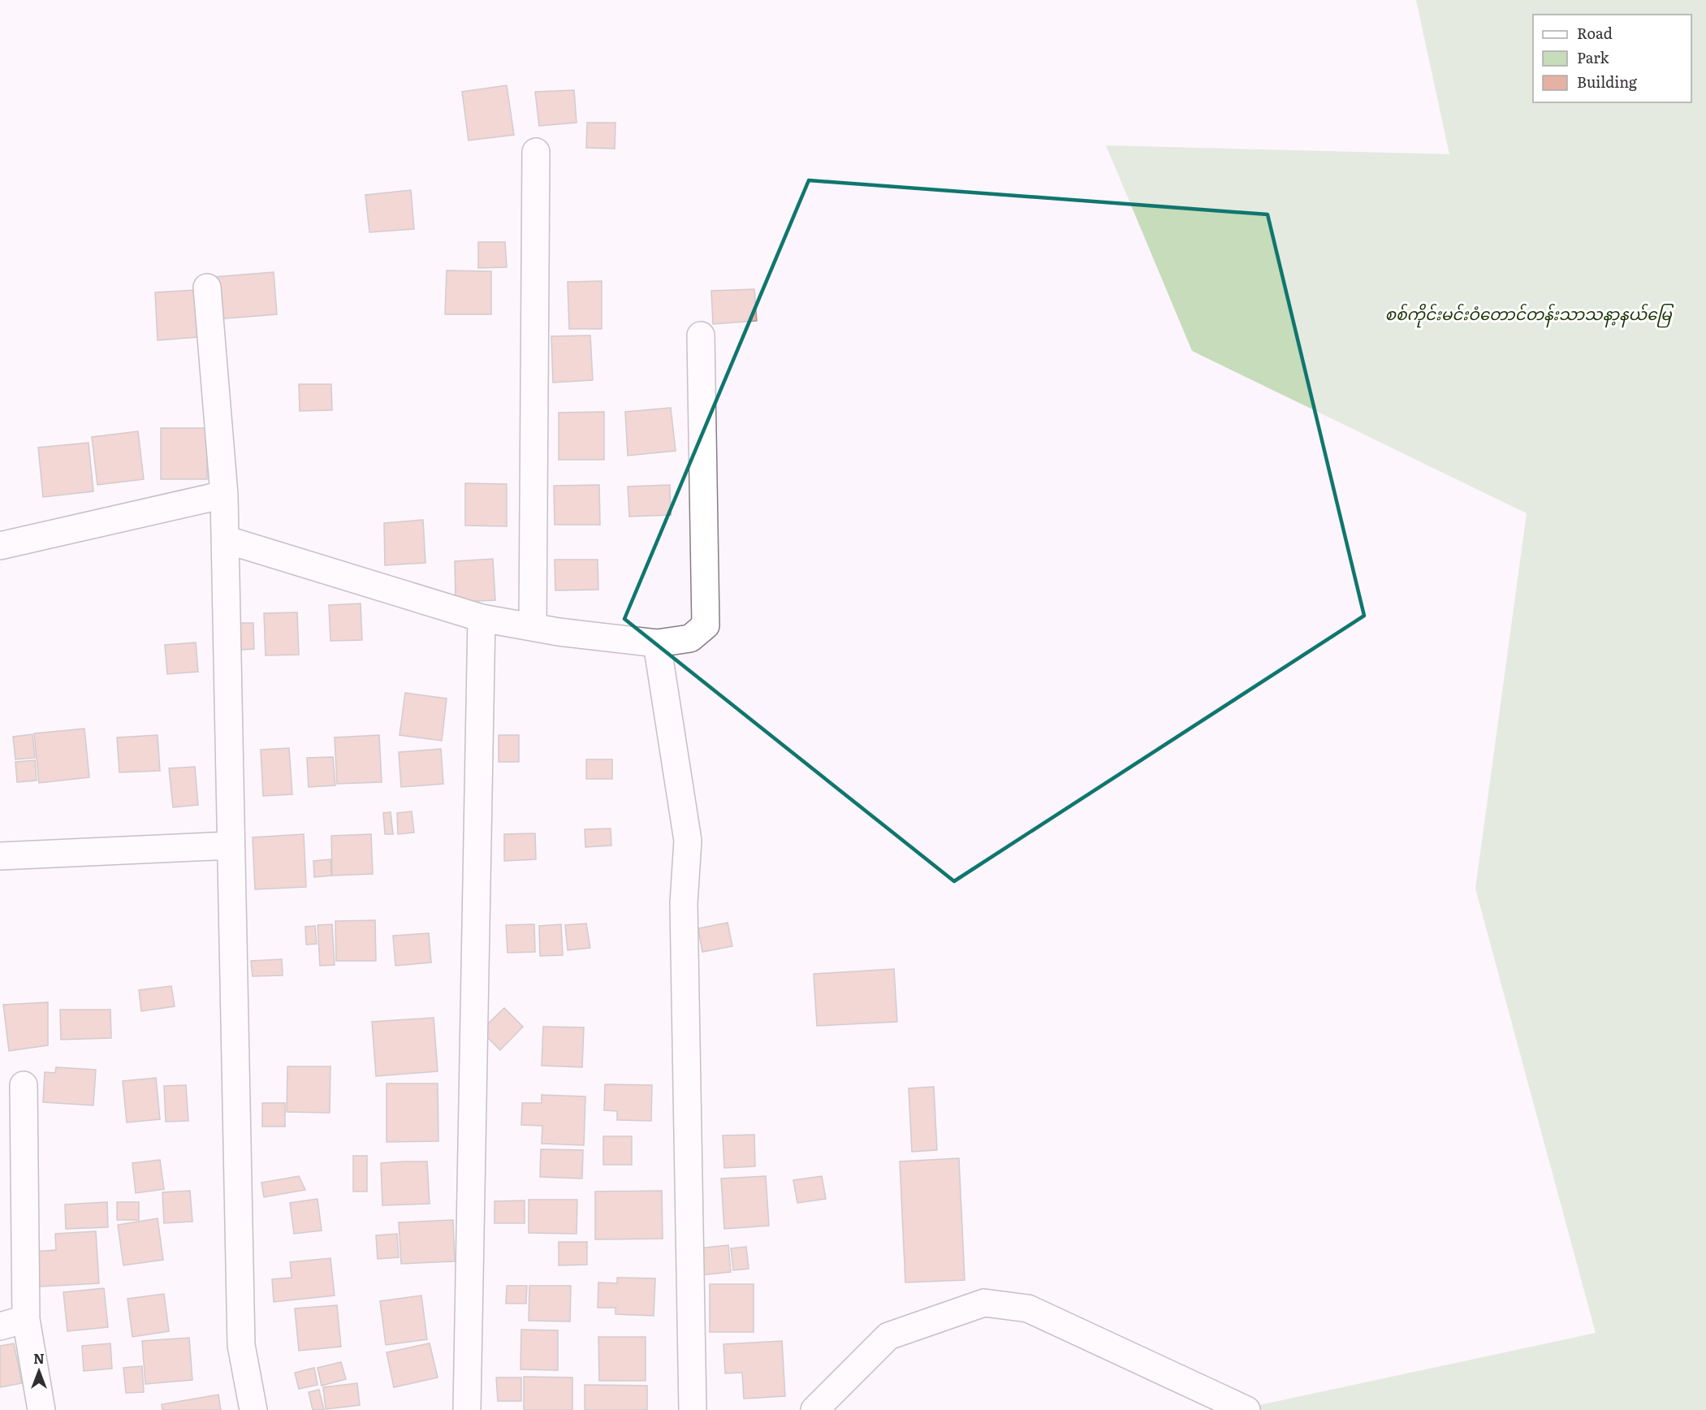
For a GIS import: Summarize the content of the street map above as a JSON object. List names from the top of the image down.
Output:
{
  "parks": ["စစ်ကိုင်းမင်းဝံတောင်တန်းသာသနာ့နယ်မြေ"],
  "legend": ["Road", "Park", "Building"],
  "north": "top"
}
